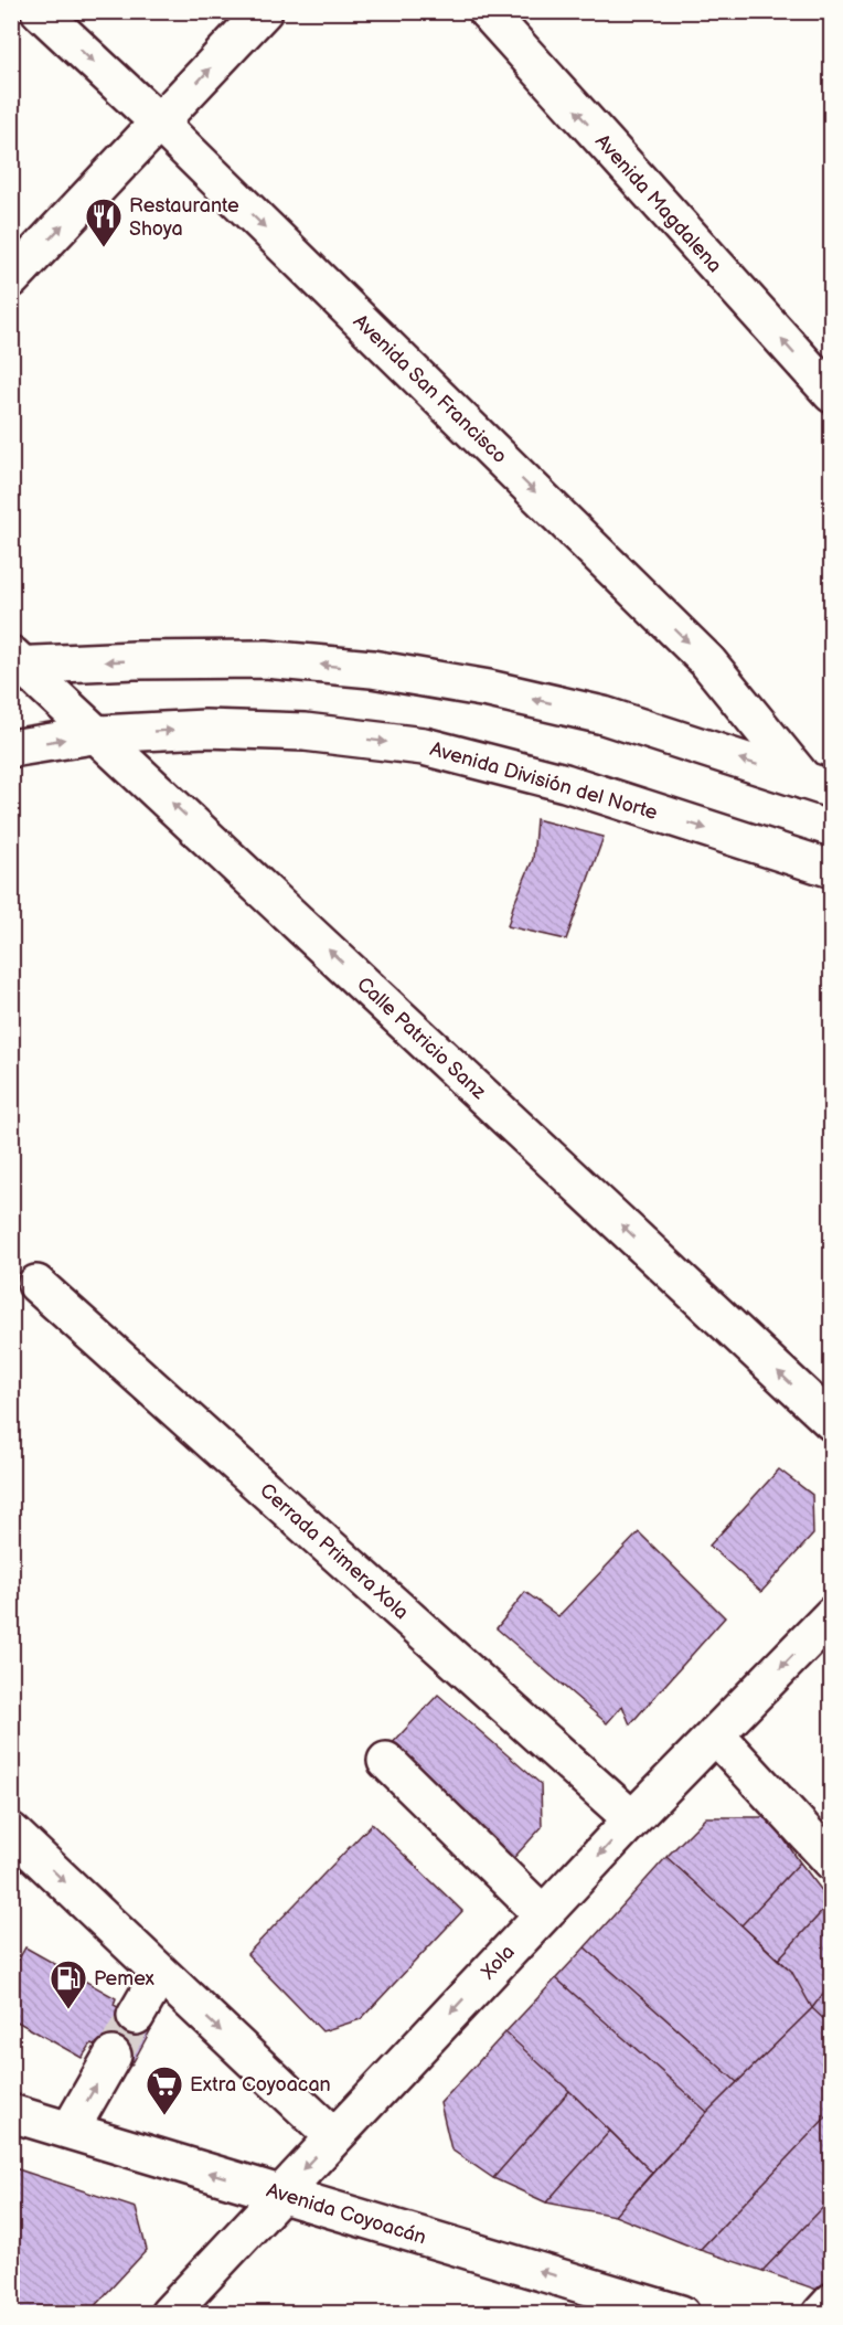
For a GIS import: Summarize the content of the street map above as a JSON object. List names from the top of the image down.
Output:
{
  "streets": {
    "street": [
      "Avenida Magdalena",
      "Avenida San Francisco",
      "Avenida División del Norte",
      "Calle Patricio Sanz",
      "Cerrada Primera Xola",
      "Xola",
      "Avenida Coyoacán"
    ]
  },
  "crossings": [
    ["Avenida División del Norte", "Calle Patricio Sanz"],
    ["Cerrada Primera Xola", "Xola"],
    ["Xola", "Avenida Coyoacán"]
  ],
  "one_way": [
    "Avenida Magdalena",
    "Avenida San Francisco",
    "Calle Patricio Sanz",
    "Xola",
    "Avenida Coyoacán"
  ],
  "places": {
    "restaurant": ["Restaurante Shoya"],
    "fuel station": ["Pemex"],
    "supermarket": ["Extra Coyoacan"]
  }
}
